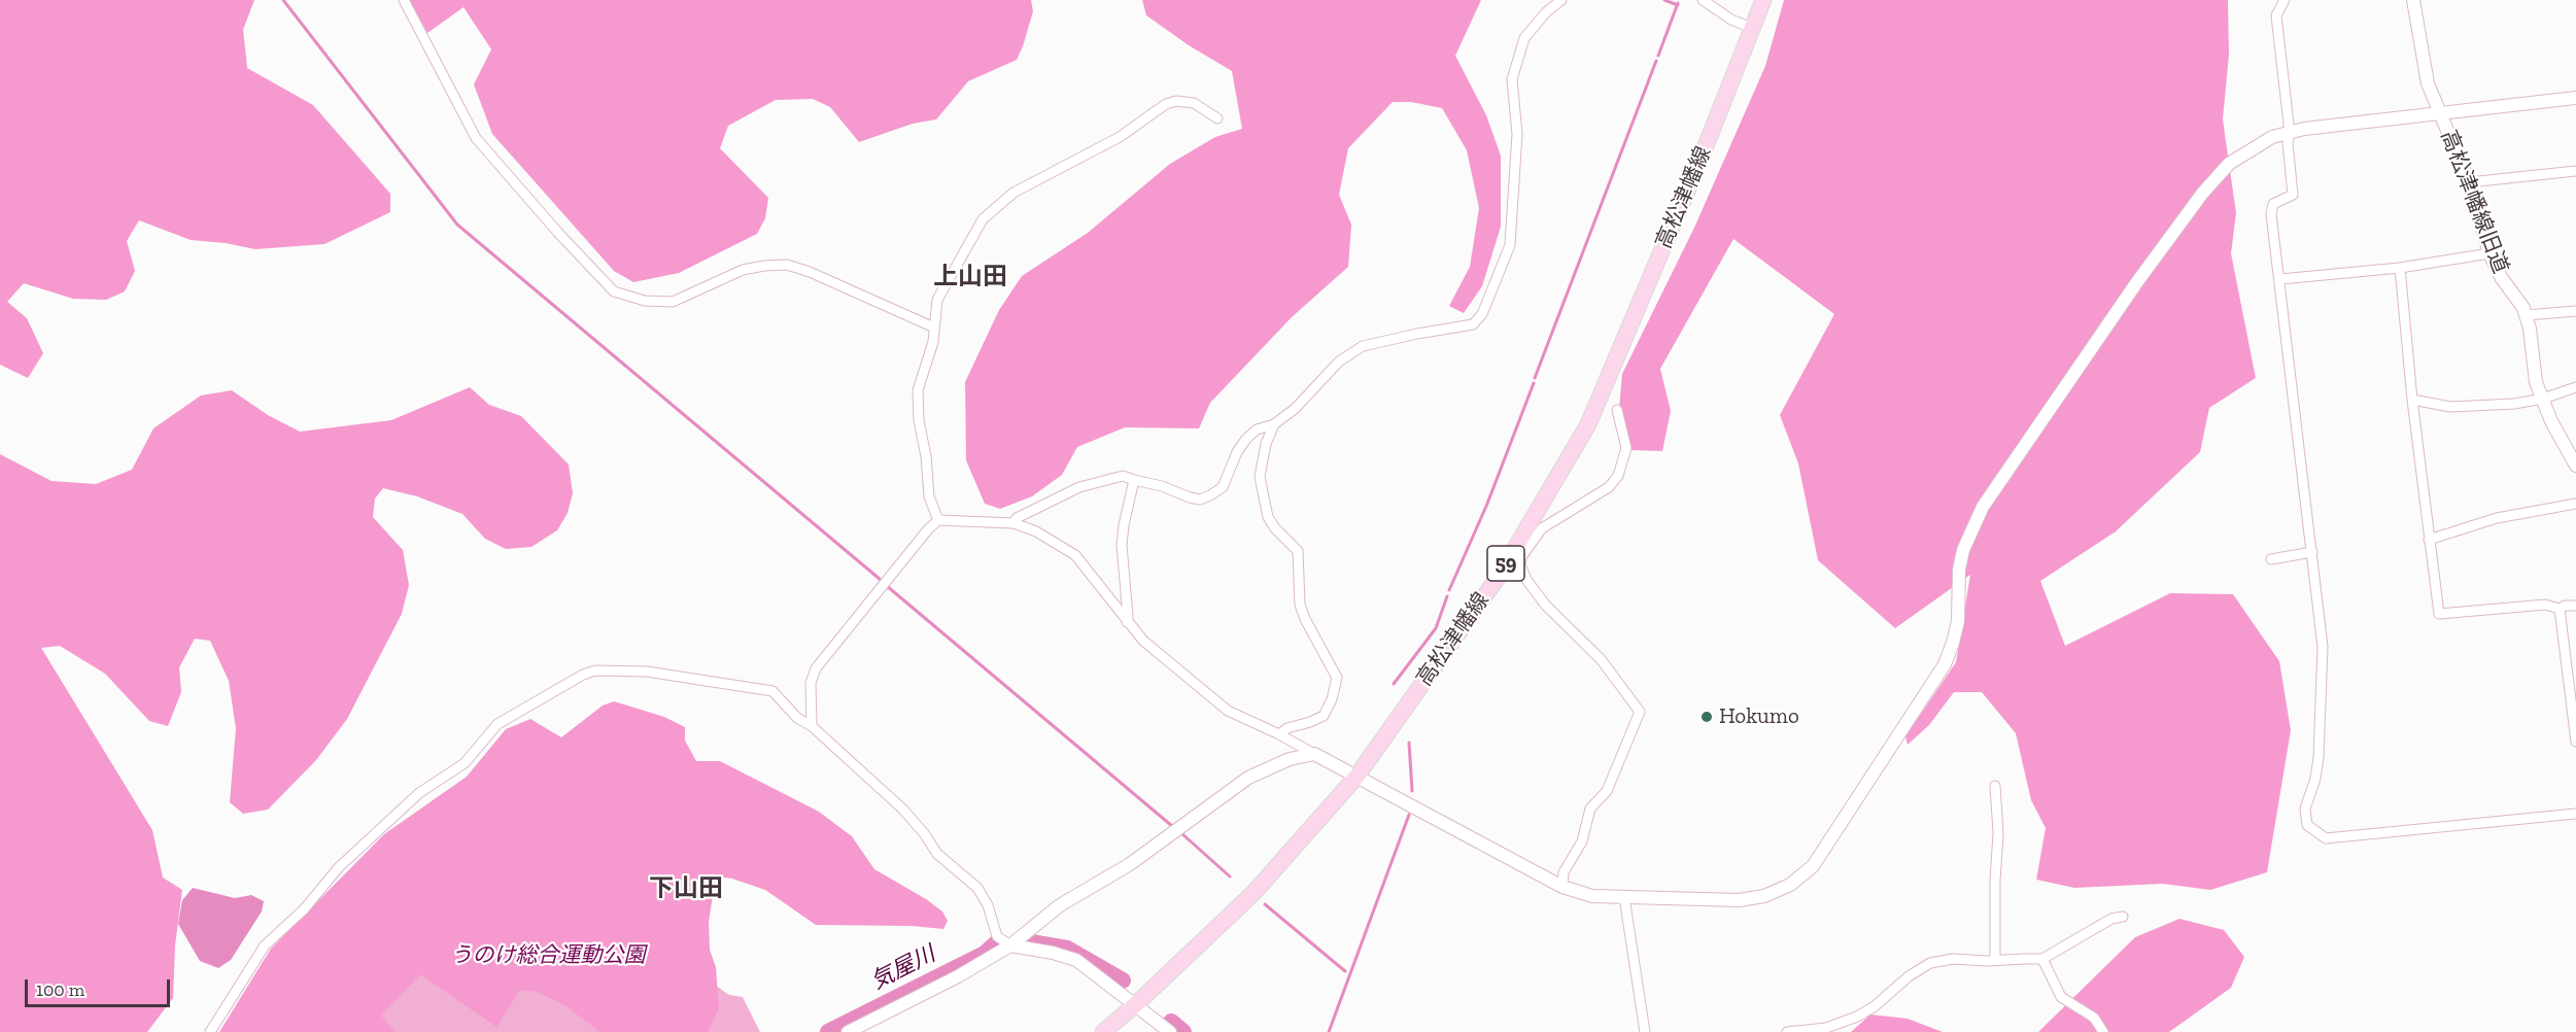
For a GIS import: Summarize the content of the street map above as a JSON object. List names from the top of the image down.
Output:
{
  "streets": {
    "main road": ["高松津幡線", "59"],
    "street": ["高松津幡線旧道"]
  },
  "districts": ["上山田", "下山田"],
  "water": ["気屋川"],
  "parks": ["うのけ総合運動公園"],
  "places": ["Hokumo"],
  "scale_bar": "100 m"
}
